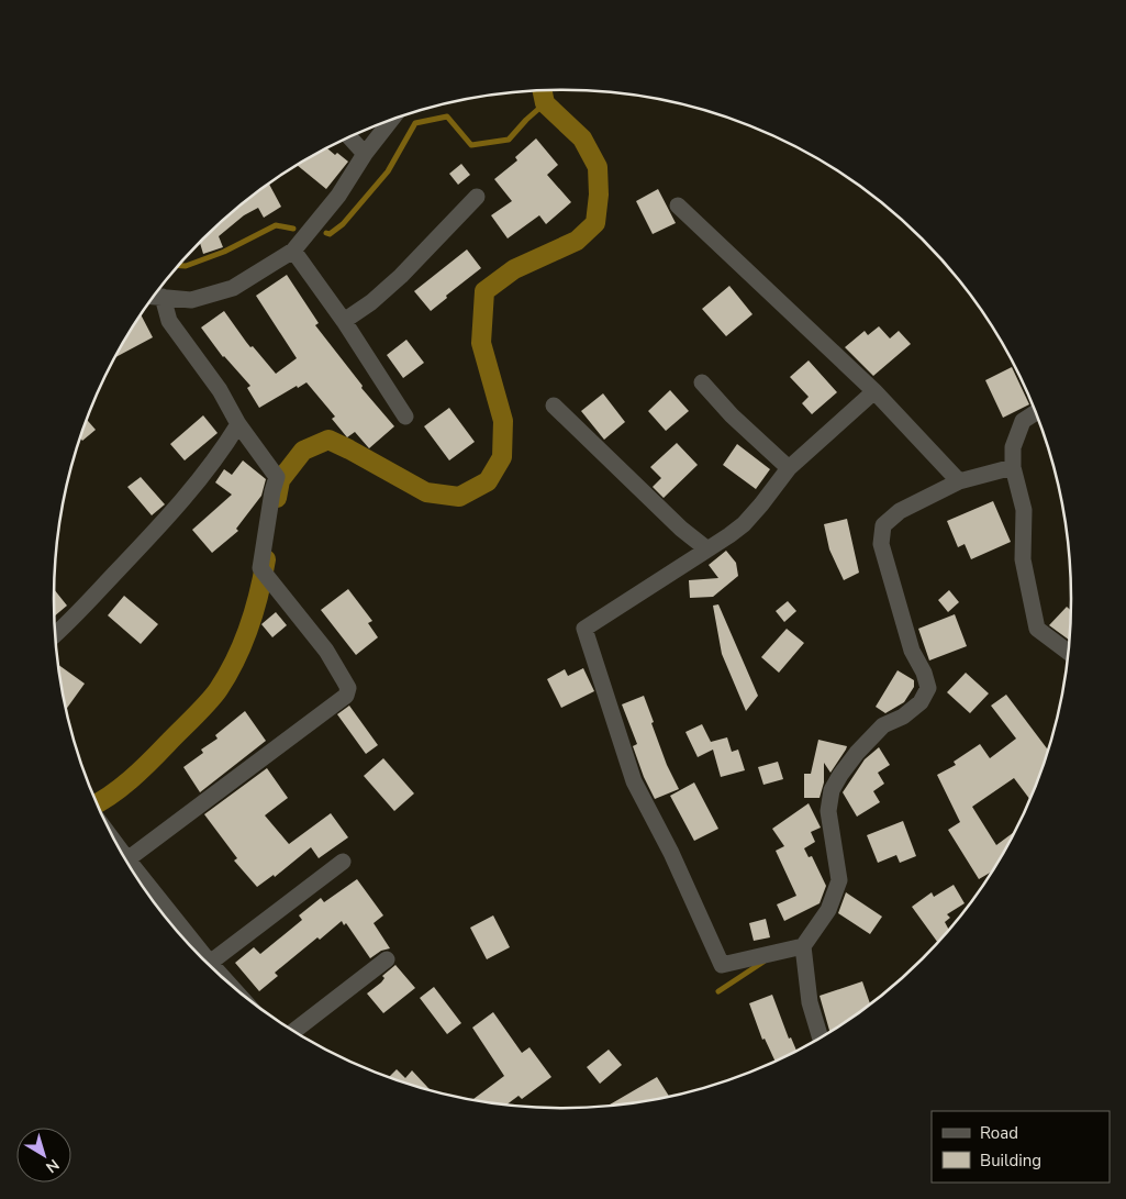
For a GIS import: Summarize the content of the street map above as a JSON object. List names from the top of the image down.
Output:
{
  "legend": ["Road", "Building"],
  "north": "bottom right"
}
